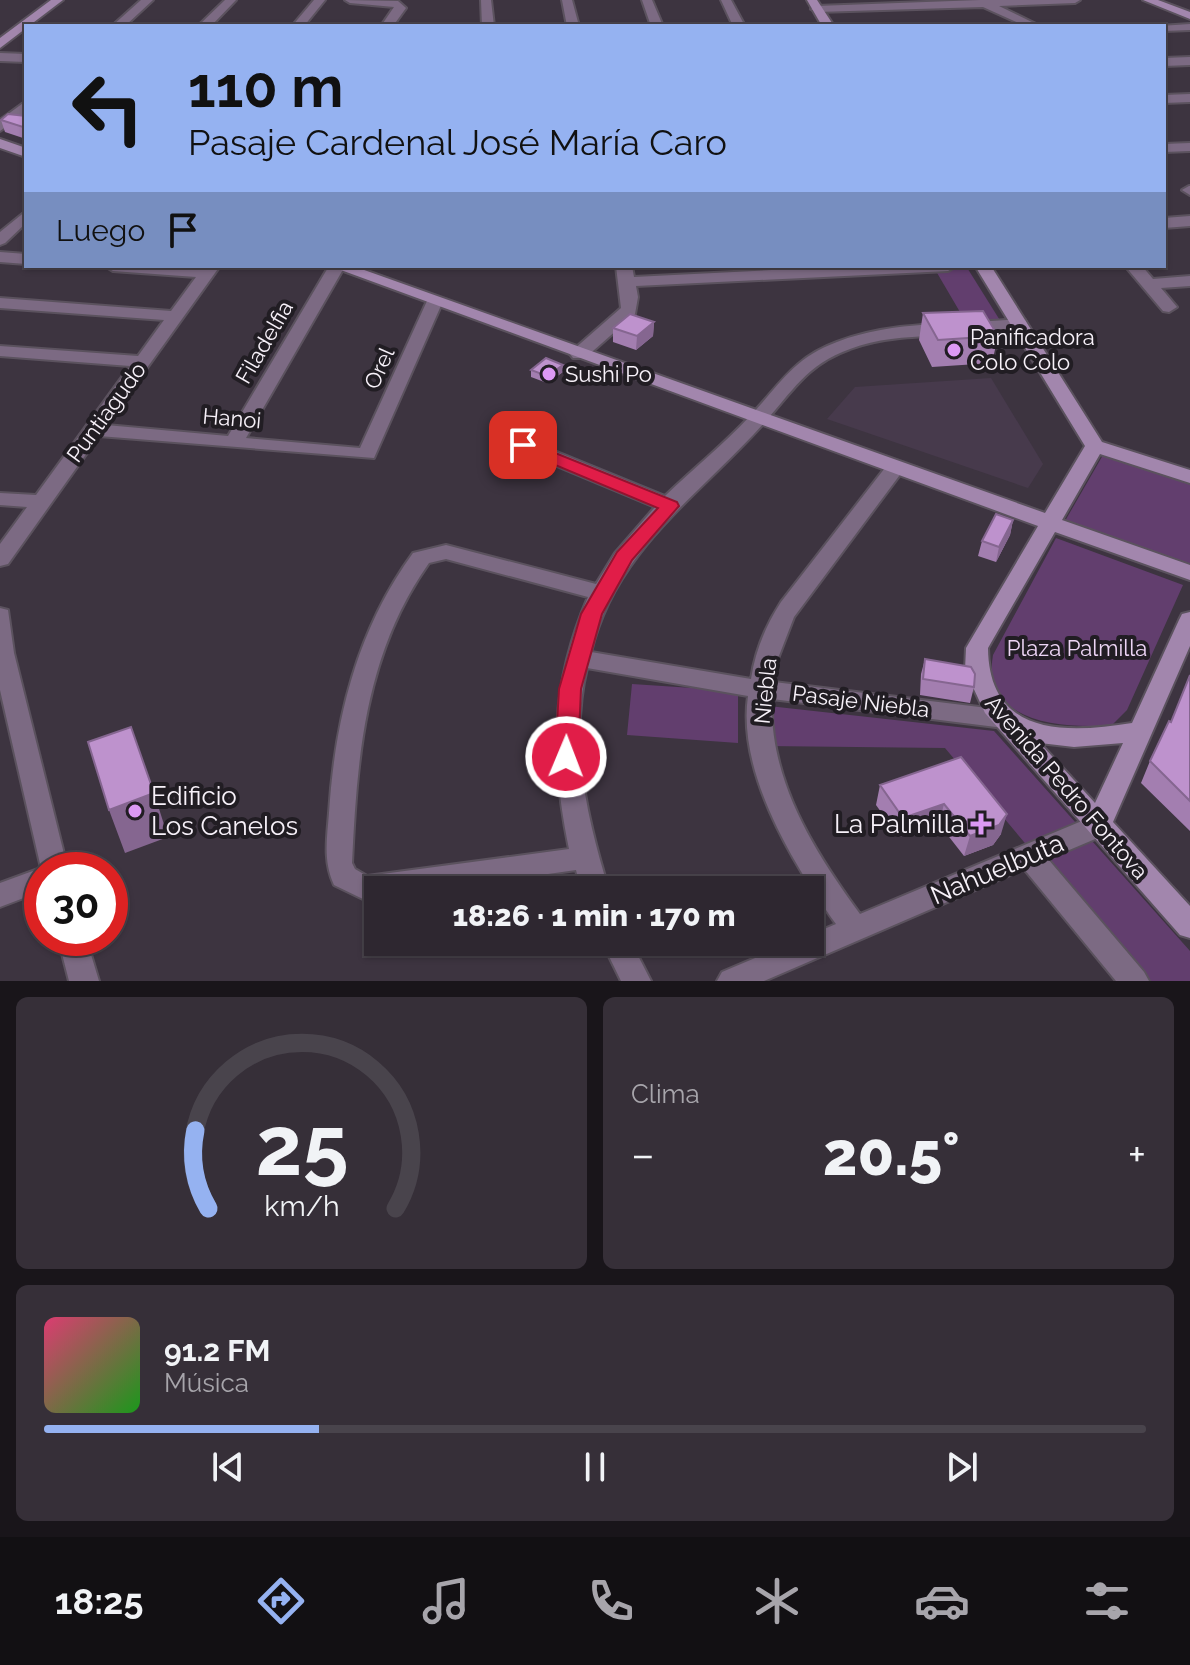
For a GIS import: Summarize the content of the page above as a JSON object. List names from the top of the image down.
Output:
{
  "streets": {
    "main road": ["Avenida Pedro Fontova"],
    "street": [
      "Filadelfia",
      "Orel",
      "Puntiagudo",
      "Hanoi",
      "Niebla",
      "Pasaje Niebla",
      "Nahuelbuta"
    ]
  },
  "crossings": [
    ["Filadelfia", "Hanoi"],
    ["Orel", "Hanoi"],
    ["Puntiagudo", "Hanoi"],
    ["Niebla", "Pasaje Niebla"],
    ["Niebla", "Nahuelbuta"],
    ["Pasaje Niebla", "Avenida Pedro Fontova"],
    ["Avenida Pedro Fontova", "Nahuelbuta"]
  ],
  "parks": ["Plaza Palmilla"],
  "places": {
    "other": ["Panificadora Colo Colo", "Sushi Po", "Edificio Los Canelos"],
    "health": ["La Palmilla"]
  },
  "page": {
    "turn": ["110 m", "Pasaje Cardenal José María Caro"],
    "then": "Luego",
    "limit": "30",
    "trip": "18:26 · 1 min · 170 m",
    "tile": "Clima",
    "heat": ["−", "20.5°", "+"],
    "song": ["91.2 FM", "Música"],
    "tabs": "18:25",
    "gauge": ["25", "km/h"]
  }
}
